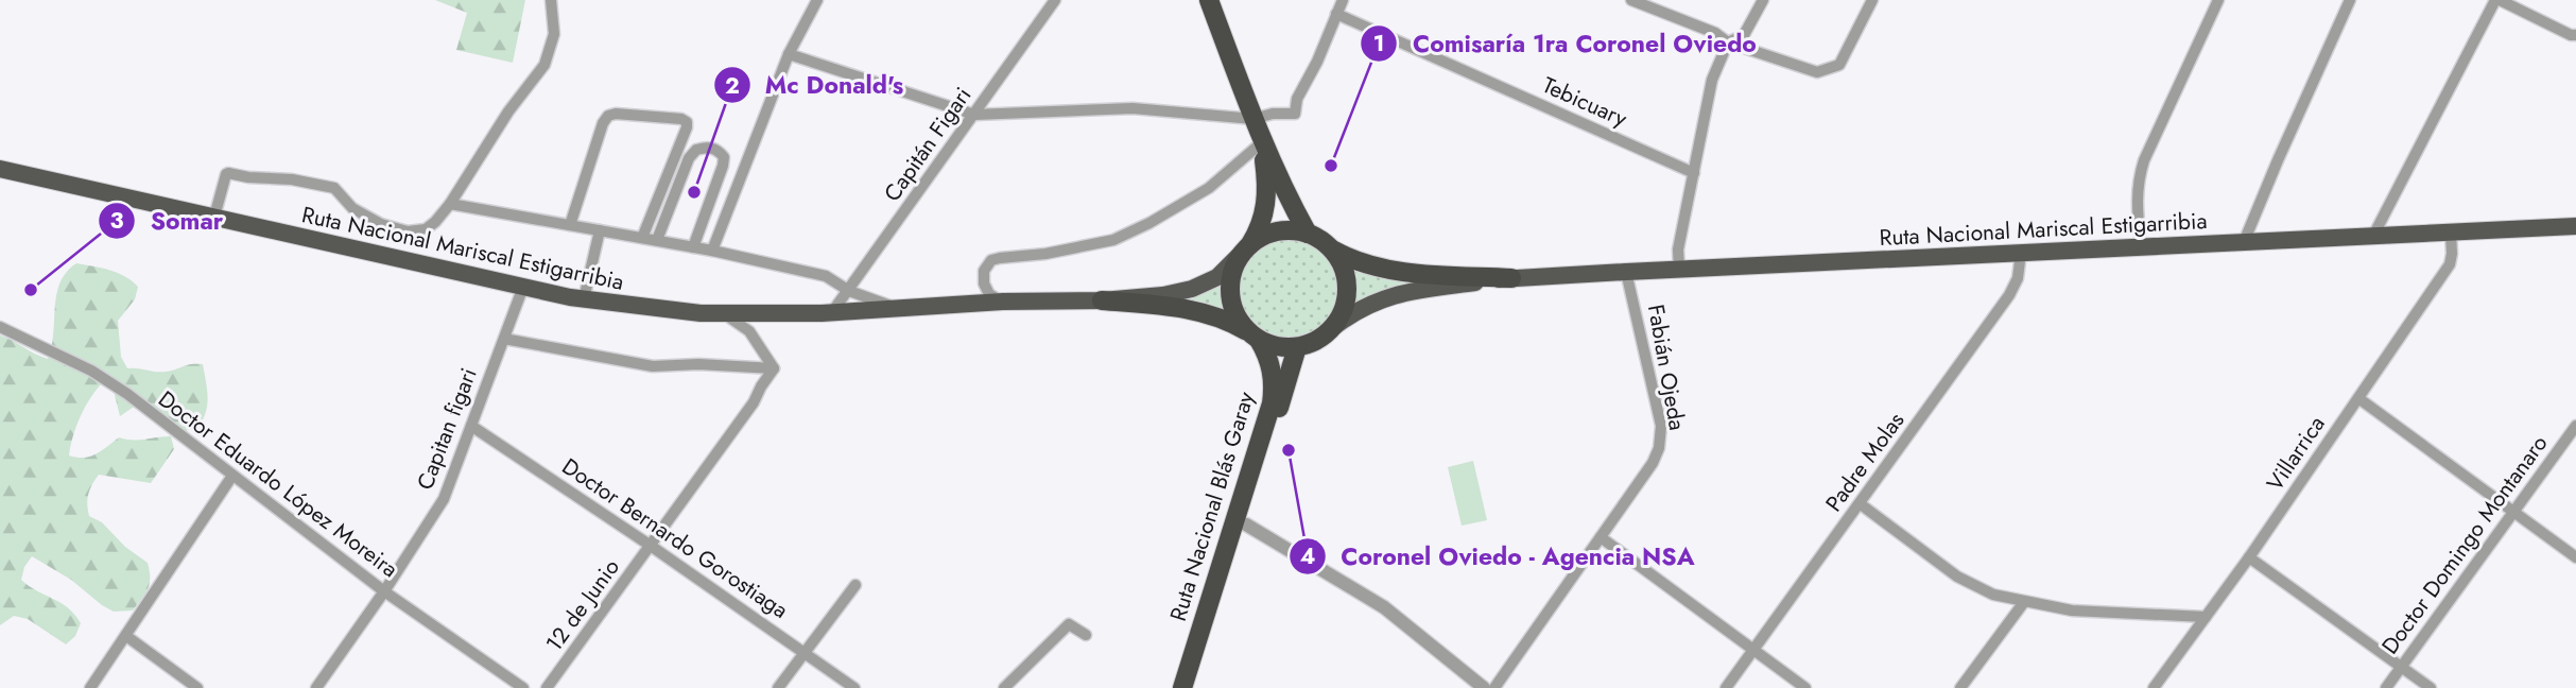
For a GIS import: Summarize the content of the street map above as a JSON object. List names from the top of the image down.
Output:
{
  "streets": {
    "highway": ["Ruta Nacional Blás Garay"],
    "main road": ["Ruta Nacional Mariscal Estigarribia"],
    "street": [
      "Tebicuary",
      "Capitán Figari",
      "Fabián Ojeda",
      "Capitan figari",
      "Villarrica",
      "Padre Molas",
      "Doctor Eduardo López Moreira",
      "Doctor Bernardo Gorostiaga",
      "Doctor Domingo Montanaro",
      "12 de Junio"
    ]
  },
  "crossings": [
    ["Capitán Figari", "Ruta Nacional Mariscal Estigarribia"],
    ["Ruta Nacional Mariscal Estigarribia", "Fabián Ojeda"],
    ["Ruta Nacional Mariscal Estigarribia", "Capitan figari"],
    ["Ruta Nacional Mariscal Estigarribia", "Villarrica"],
    ["Ruta Nacional Mariscal Estigarribia", "Padre Molas"],
    ["Ruta Nacional Mariscal Estigarribia", "Ruta Nacional Blás Garay"],
    ["Capitan figari", "Doctor Eduardo López Moreira"],
    ["Capitan figari", "Doctor Bernardo Gorostiaga"],
    ["Doctor Bernardo Gorostiaga", "12 de Junio"]
  ],
  "places": [
    "Comisaría 1ra Coronel Oviedo",
    "Mc Donald's",
    "Somar",
    "Coronel Oviedo - Agencia NSA"
  ]
}
